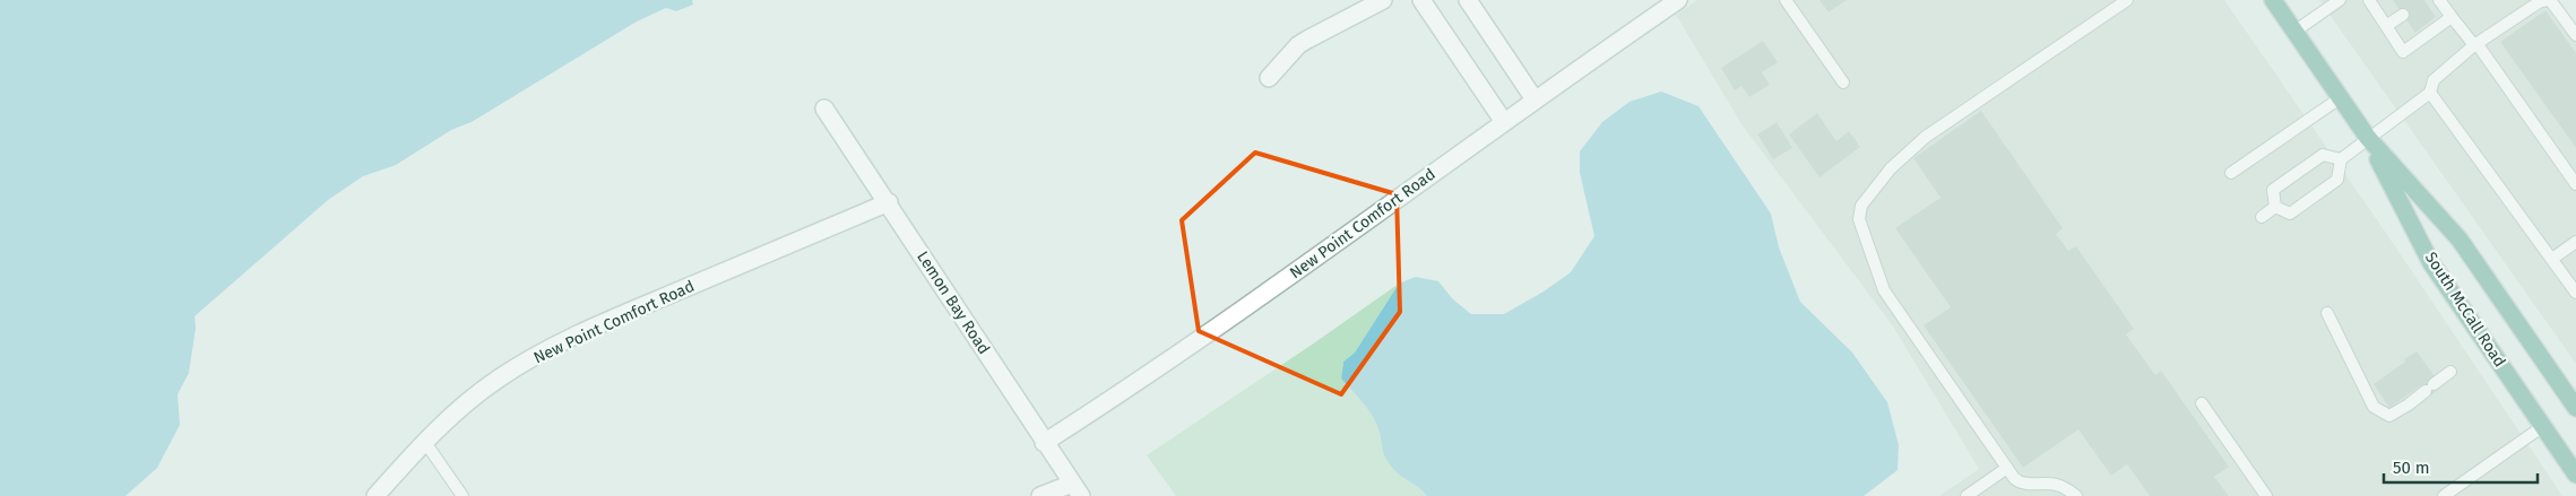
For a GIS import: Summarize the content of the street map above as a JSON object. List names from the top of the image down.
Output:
{
  "streets": {
    "main road": ["South McCall Road"],
    "street": ["New Point Comfort Road", "Lemon Bay Road"]
  },
  "crossings": [
    ["New Point Comfort Road", "Lemon Bay Road"]
  ],
  "scale_bar": "50 m"
}
